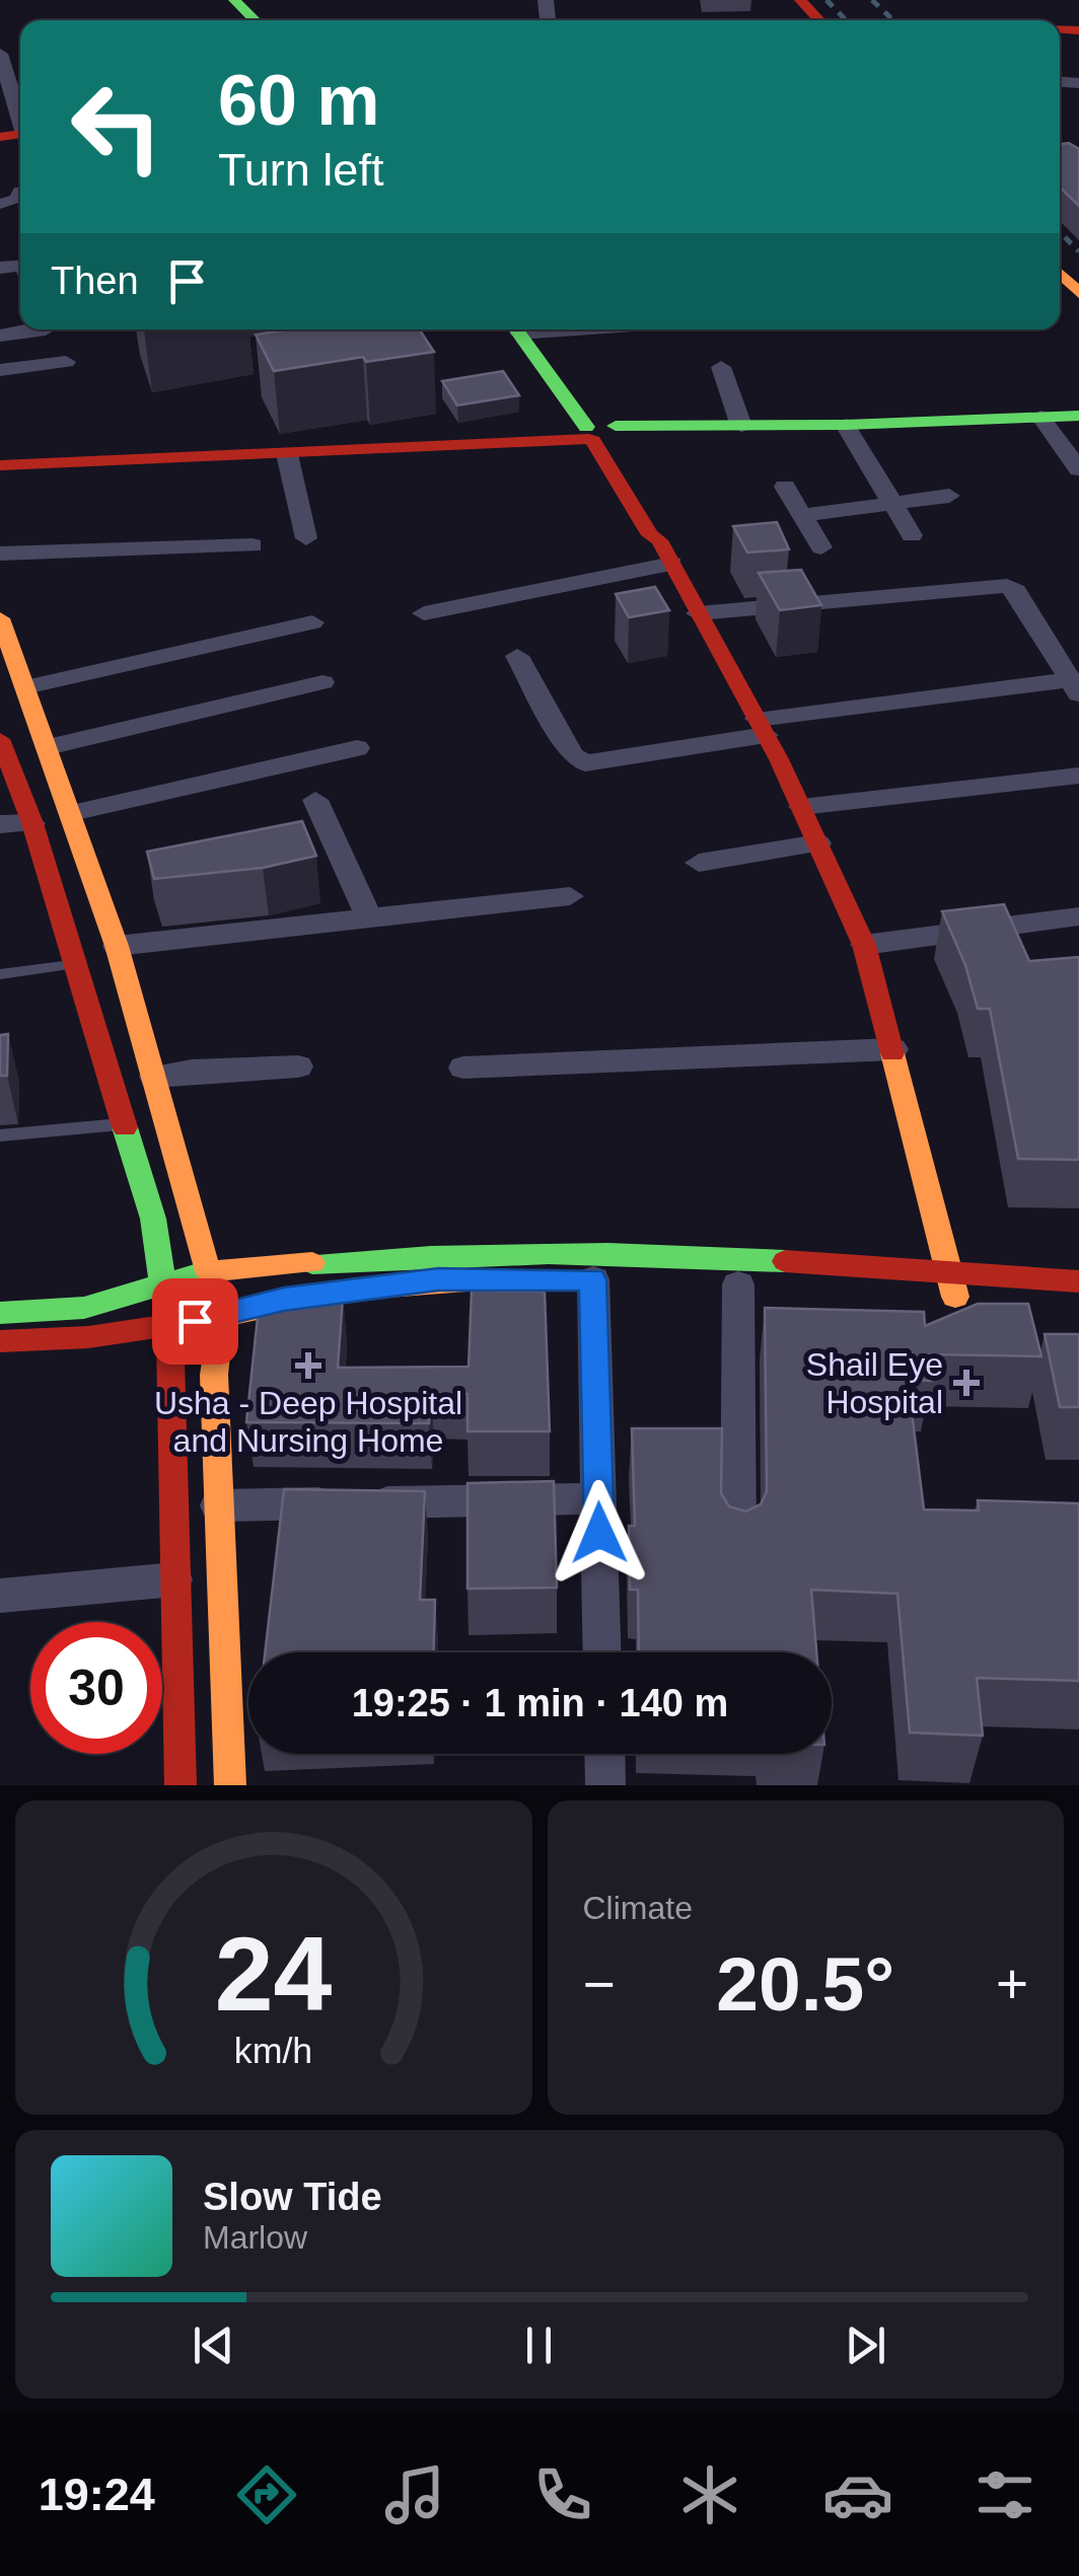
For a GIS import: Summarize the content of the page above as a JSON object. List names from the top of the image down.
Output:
{
  "places": {
    "health": ["Usha - Deep Hospital and Nursing Home", "Shail Eye Hospital"]
  },
  "page": {
    "turn": ["60 m", "Turn left"],
    "then": "Then",
    "limit": "30",
    "trip": "19:25 · 1 min · 140 m",
    "tile": "Climate",
    "heat": ["−", "20.5°", "+"],
    "song": ["Slow Tide", "Marlow"],
    "tabs": "19:24",
    "gauge": ["24", "km/h"]
  }
}
